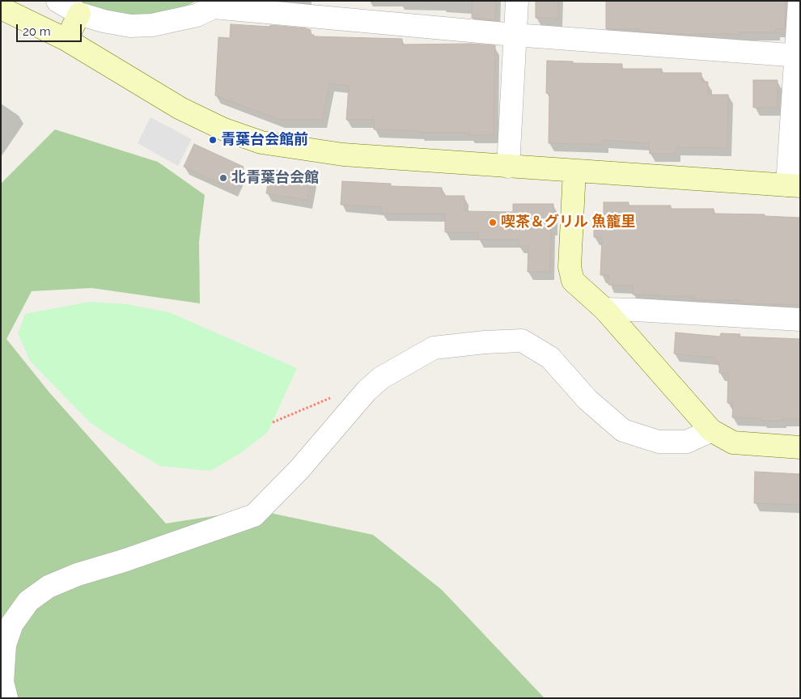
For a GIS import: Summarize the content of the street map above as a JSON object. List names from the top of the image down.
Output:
{
  "places": ["青葉台会館前", "北青葉台会館", "喫茶＆グリル 魚籠里"],
  "scale_bar": "20 m"
}
